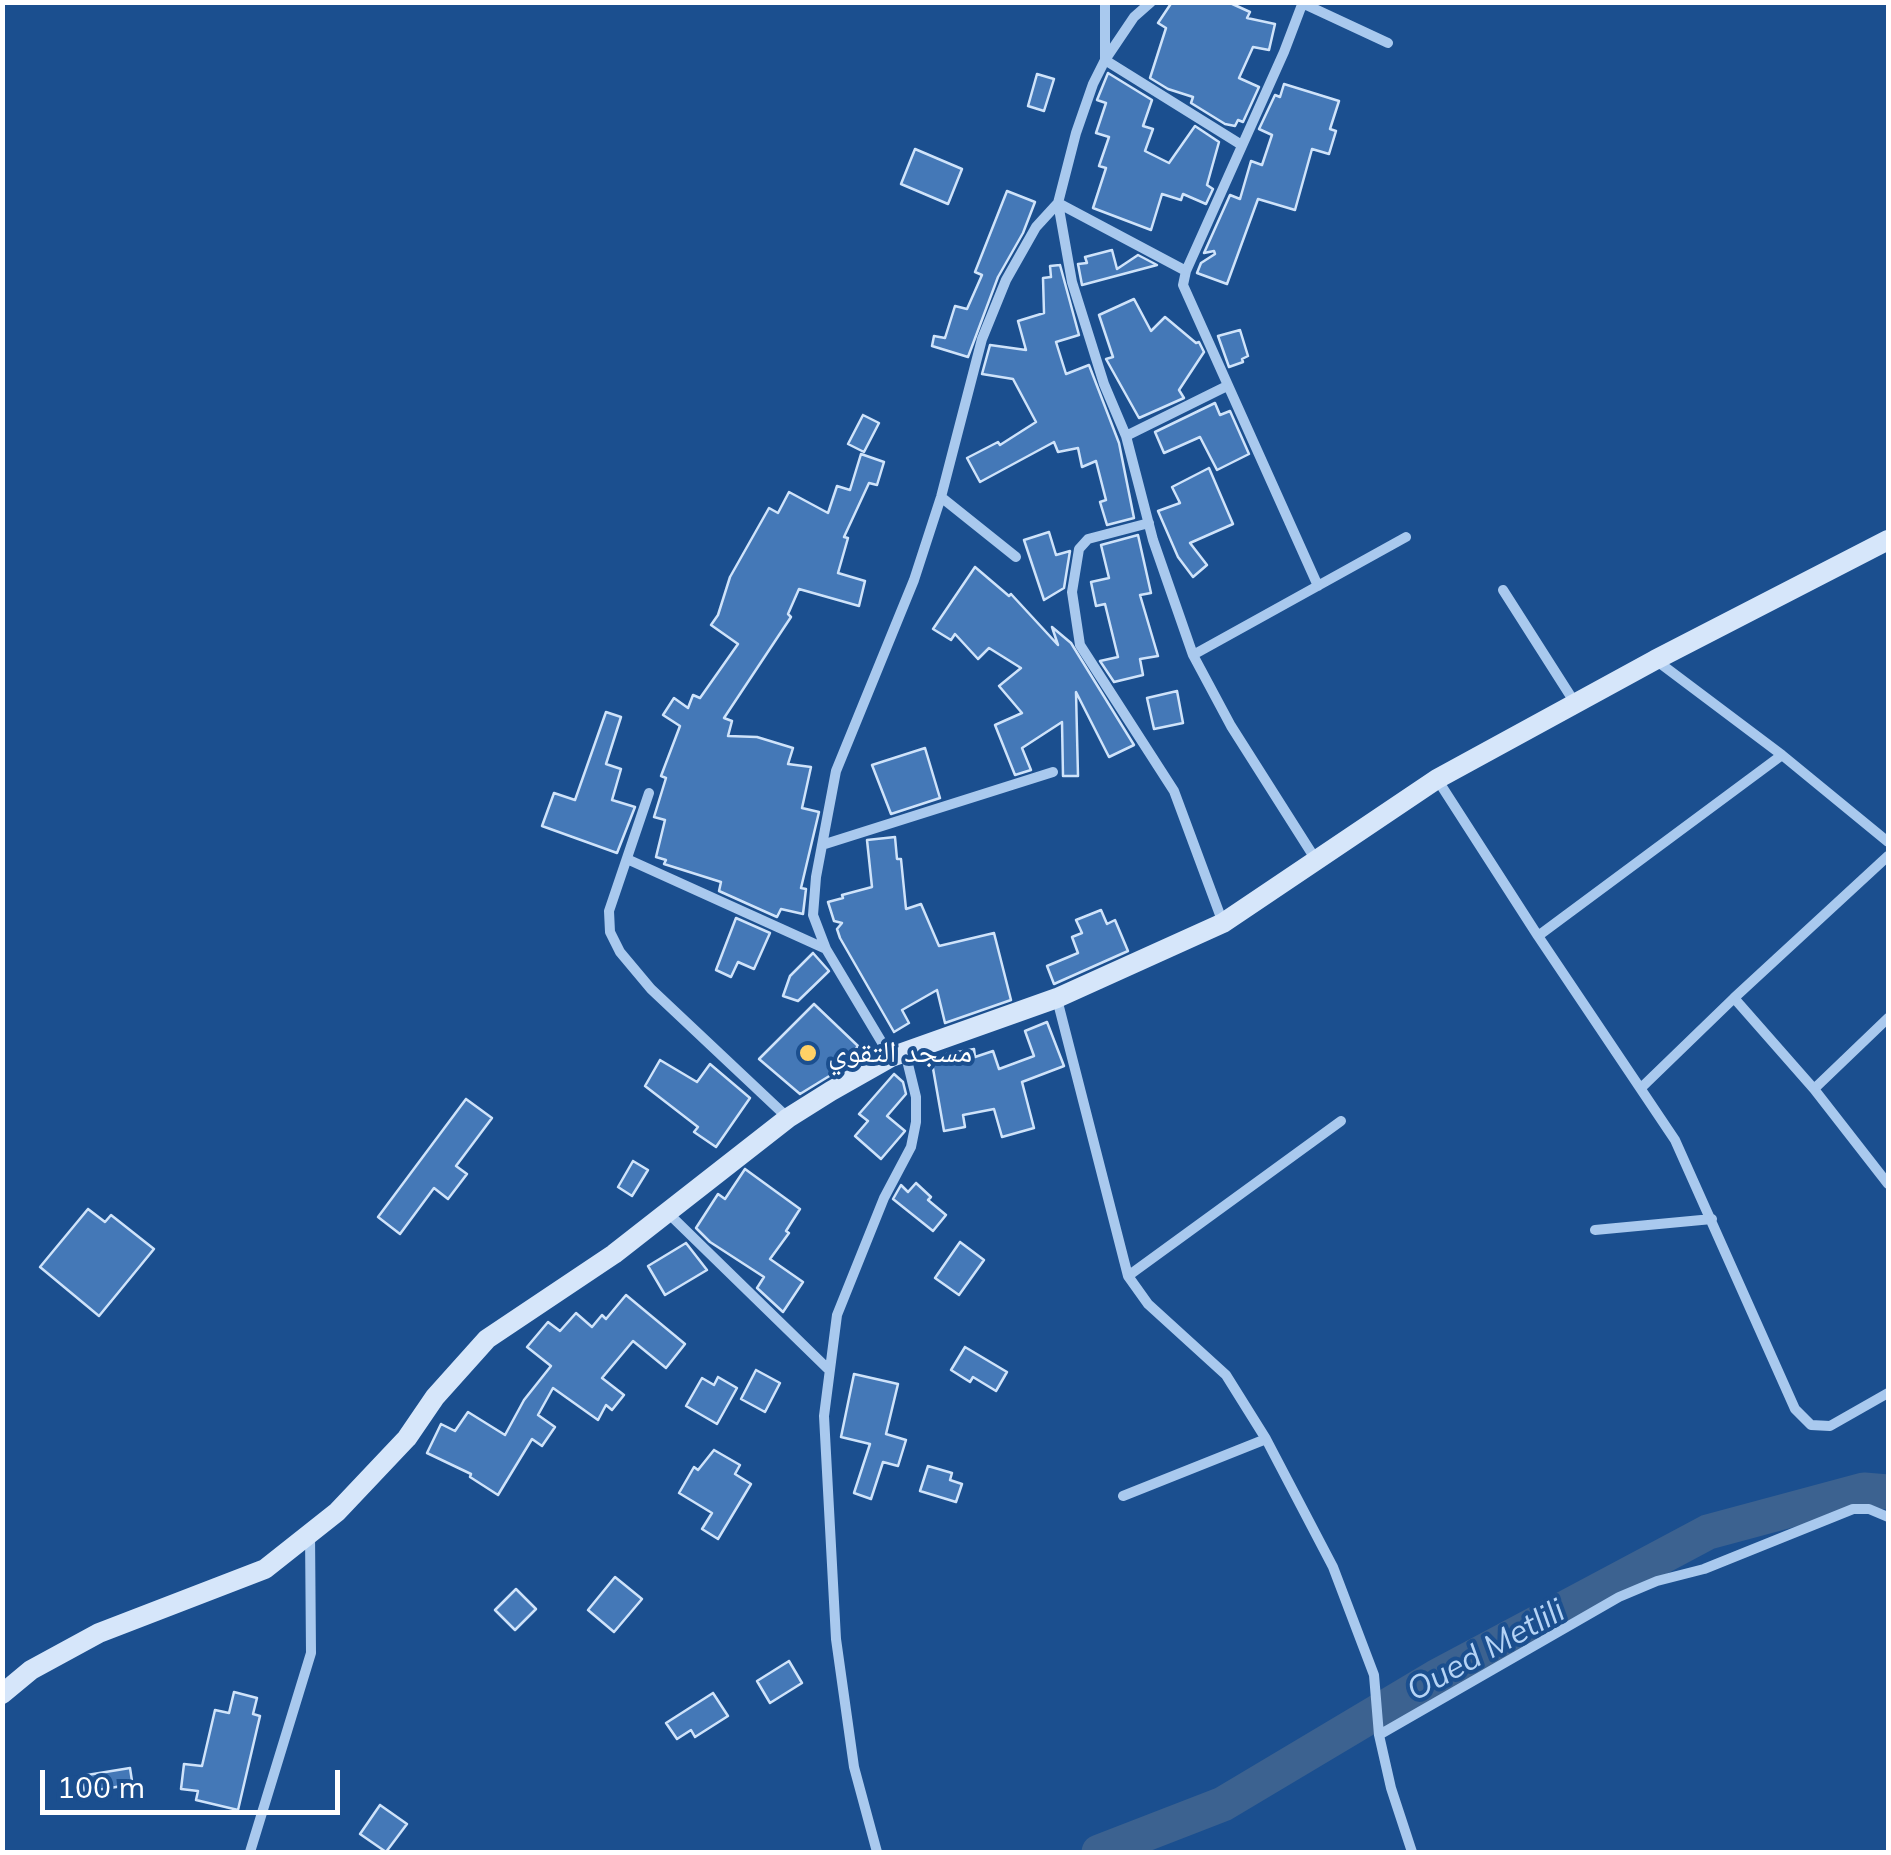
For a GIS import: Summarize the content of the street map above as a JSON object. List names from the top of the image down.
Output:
{
  "water": ["Oued Metlili"],
  "places": ["مسجد التقوي"],
  "scale_bar": "100 m"
}
